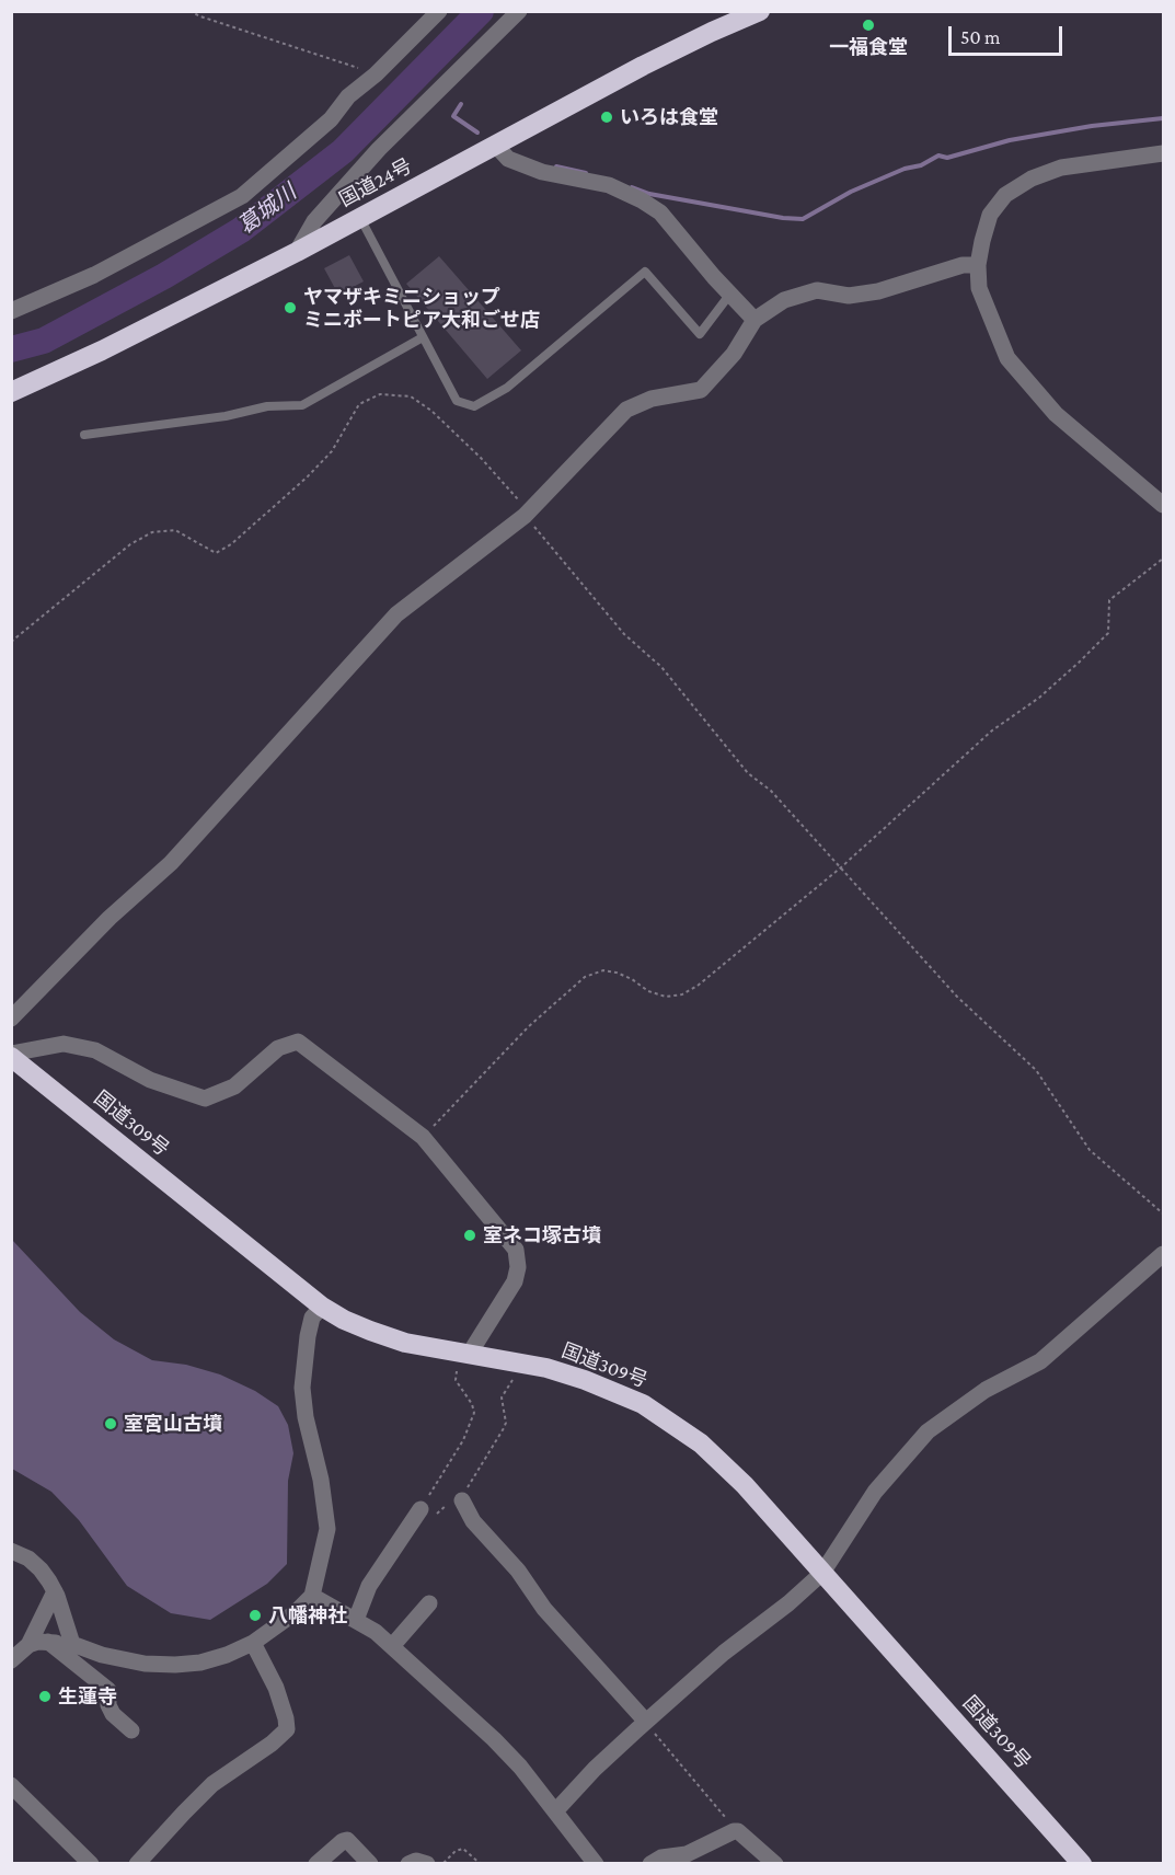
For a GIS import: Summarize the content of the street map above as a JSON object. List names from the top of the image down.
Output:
{
  "streets": {
    "highway": ["国道24号", "国道309号"]
  },
  "water": ["葛城川"],
  "places": [
    "一福食堂",
    "いろは食堂",
    "ヤマザキミニショップ ミニボートピア大和ごせ店",
    "室ネコ塚古墳",
    "室宮山古墳",
    "八幡神社",
    "生蓮寺"
  ],
  "scale_bar": "50 m"
}
